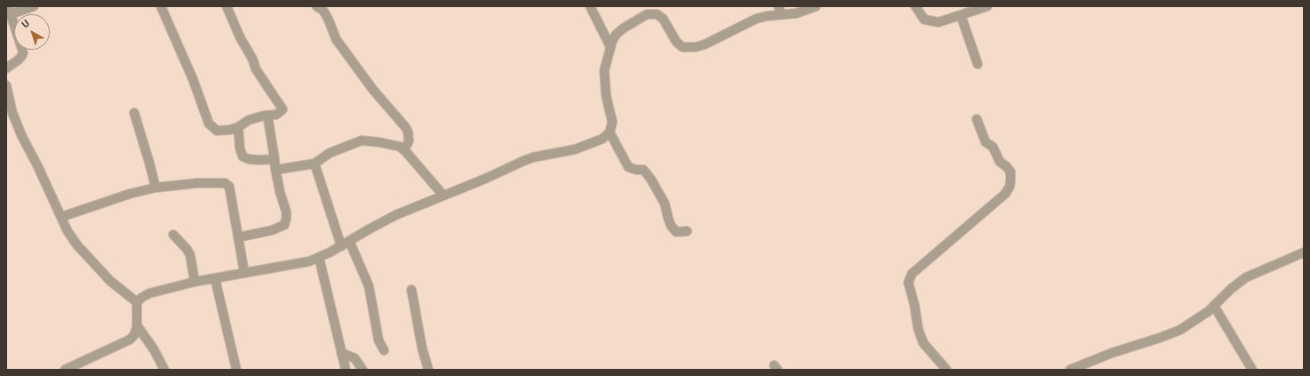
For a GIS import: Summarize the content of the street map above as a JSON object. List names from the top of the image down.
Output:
{
  "north": "top left"
}
